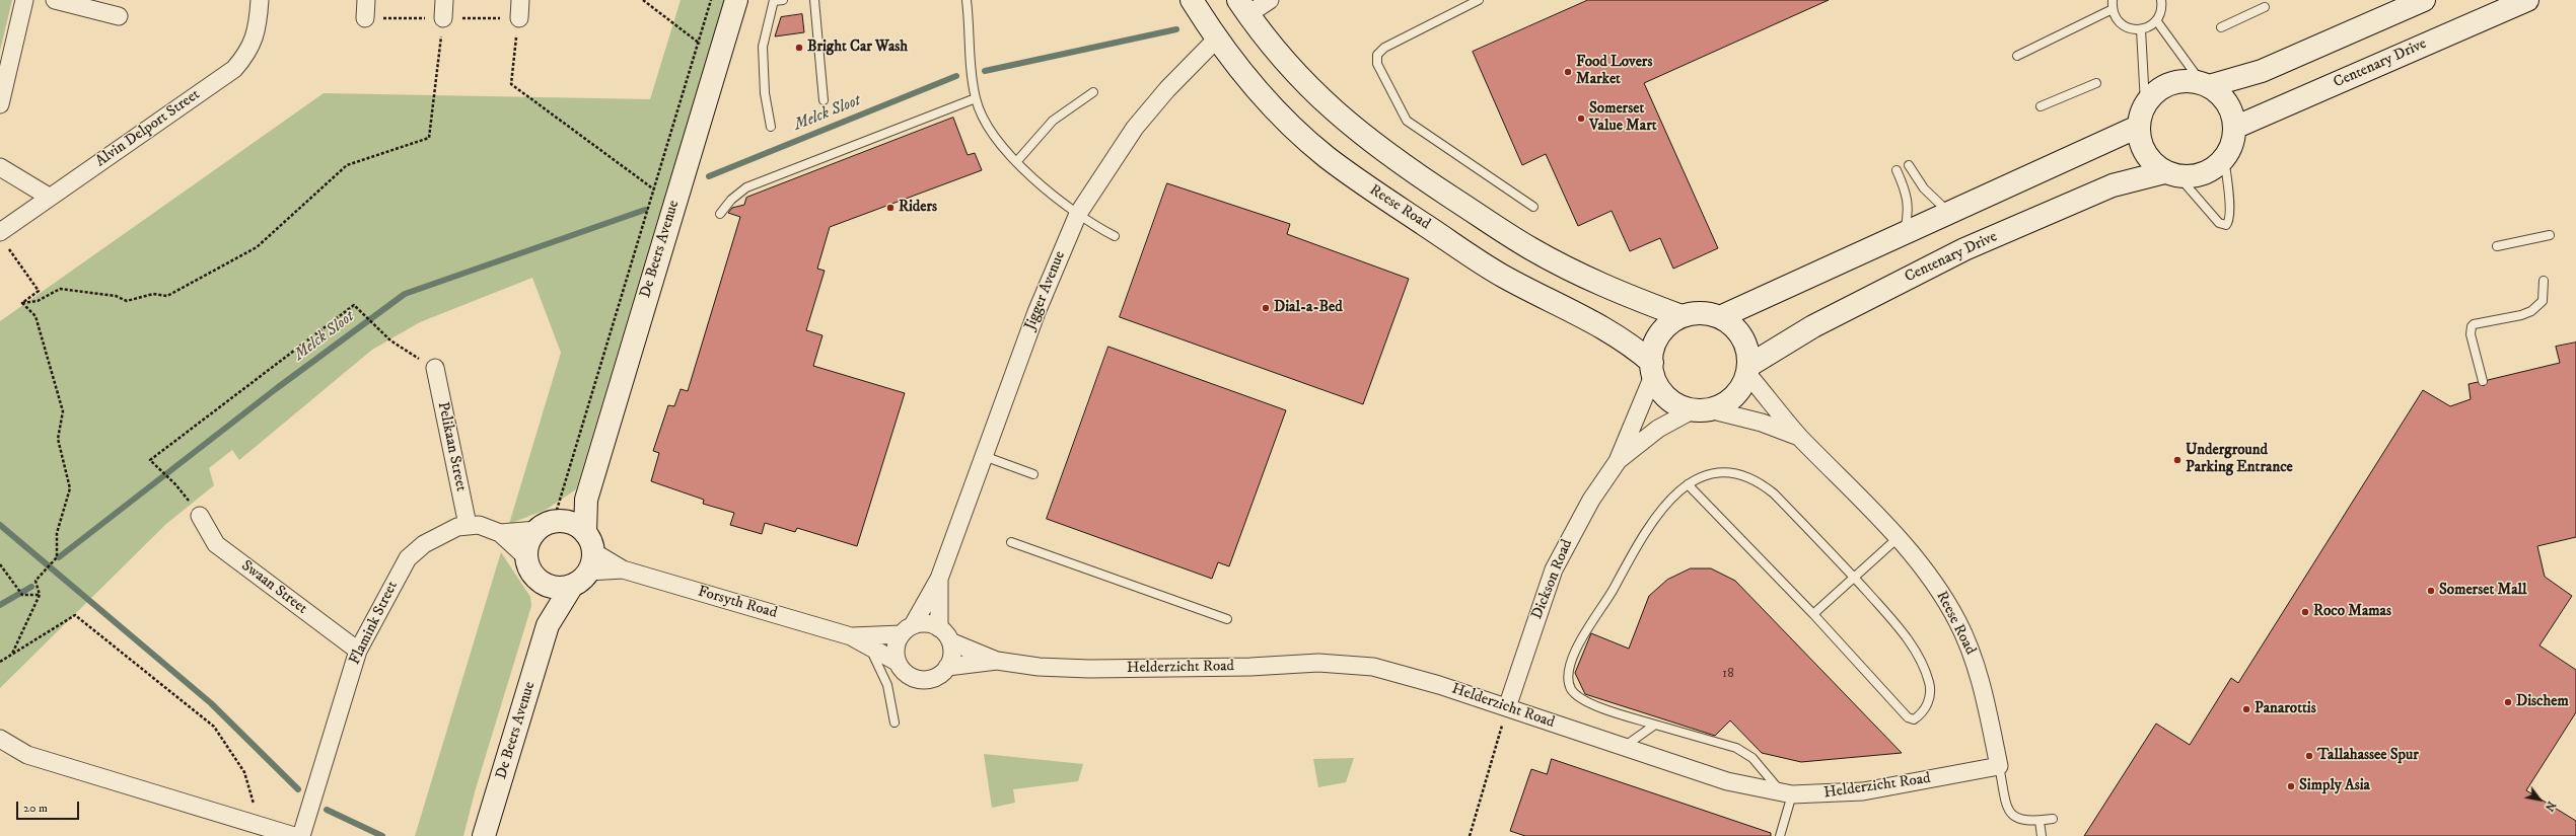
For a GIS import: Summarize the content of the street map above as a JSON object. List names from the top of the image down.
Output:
{
  "streets": {
    "street": [
      "Centenary Drive",
      "Alvin Delport Street",
      "Reese Road",
      "De Beers Avenue",
      "Jigger Avenue",
      "Pelikaan Street",
      "Dickson Road",
      "Swaan Street",
      "Forsyth Road",
      "Flamink Street",
      "Helderzicht Road"
    ]
  },
  "crossings": [
    ["Centenary Drive", "Reese Road"],
    ["Centenary Drive", "Dickson Road"],
    ["Reese Road", "Jigger Avenue"],
    ["Reese Road", "Dickson Road"],
    ["Reese Road", "Helderzicht Road"],
    ["De Beers Avenue", "Forsyth Road"],
    ["De Beers Avenue", "Flamink Street"],
    ["Jigger Avenue", "Forsyth Road"],
    ["Jigger Avenue", "Helderzicht Road"],
    ["Pelikaan Street", "Flamink Street"],
    ["Dickson Road", "Helderzicht Road"],
    ["Swaan Street", "Flamink Street"],
    ["Forsyth Road", "Helderzicht Road"]
  ],
  "water": ["Melck Sloot"],
  "places": [
    "Bright Car Wash",
    "Food Lovers Market",
    "Somerset Value Mart",
    "Riders",
    "Dial-a-Bed",
    "Underground Parking Entrance",
    "Somerset Mall",
    "Roco Mamas",
    "Dischem",
    "Panarottis",
    "Tallahassee Spur",
    "Simply Asia"
  ],
  "house_numbers": ["18"],
  "scale_bar": "20 m",
  "north": "bottom right"
}
